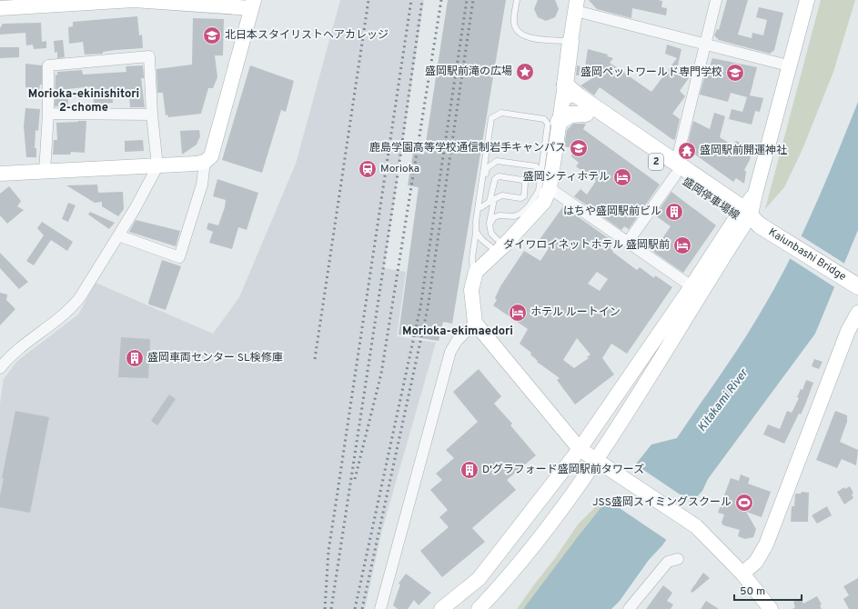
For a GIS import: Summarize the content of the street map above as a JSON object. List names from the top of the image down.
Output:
{
  "streets": {
    "main road": ["2", "盛岡停車場線", "Kaiunbashi Bridge"]
  },
  "crossings": [
    ["盛岡停車場線", "Kaiunbashi Bridge"]
  ],
  "districts": ["Morioka-ekinishitori 2-chome", "Morioka-ekimaedori"],
  "water": ["Kitakami River"],
  "places": {
    "school or university": ["北日本スタイリストヘアカレッジ", "盛岡ペットワールド専門学校", "鹿島学園高等学校通信制岩手キャンパス"],
    "place": ["盛岡駅前滝の広場"],
    "temple": ["盛岡駅前開運神社"],
    "station": ["Morioka"],
    "hotel": ["盛岡シティホテル", "ダイワロイネットホテル 盛岡駅前", "ホテル ルートイン"],
    "building": ["はちや盛岡駅前ビル", "盛岡車両センター SL検修庫", "D'グラフォード盛岡駅前タワーズ"],
    "sports": ["JSS盛岡スイミングスクール"]
  },
  "scale_bar": "50 m"
}
